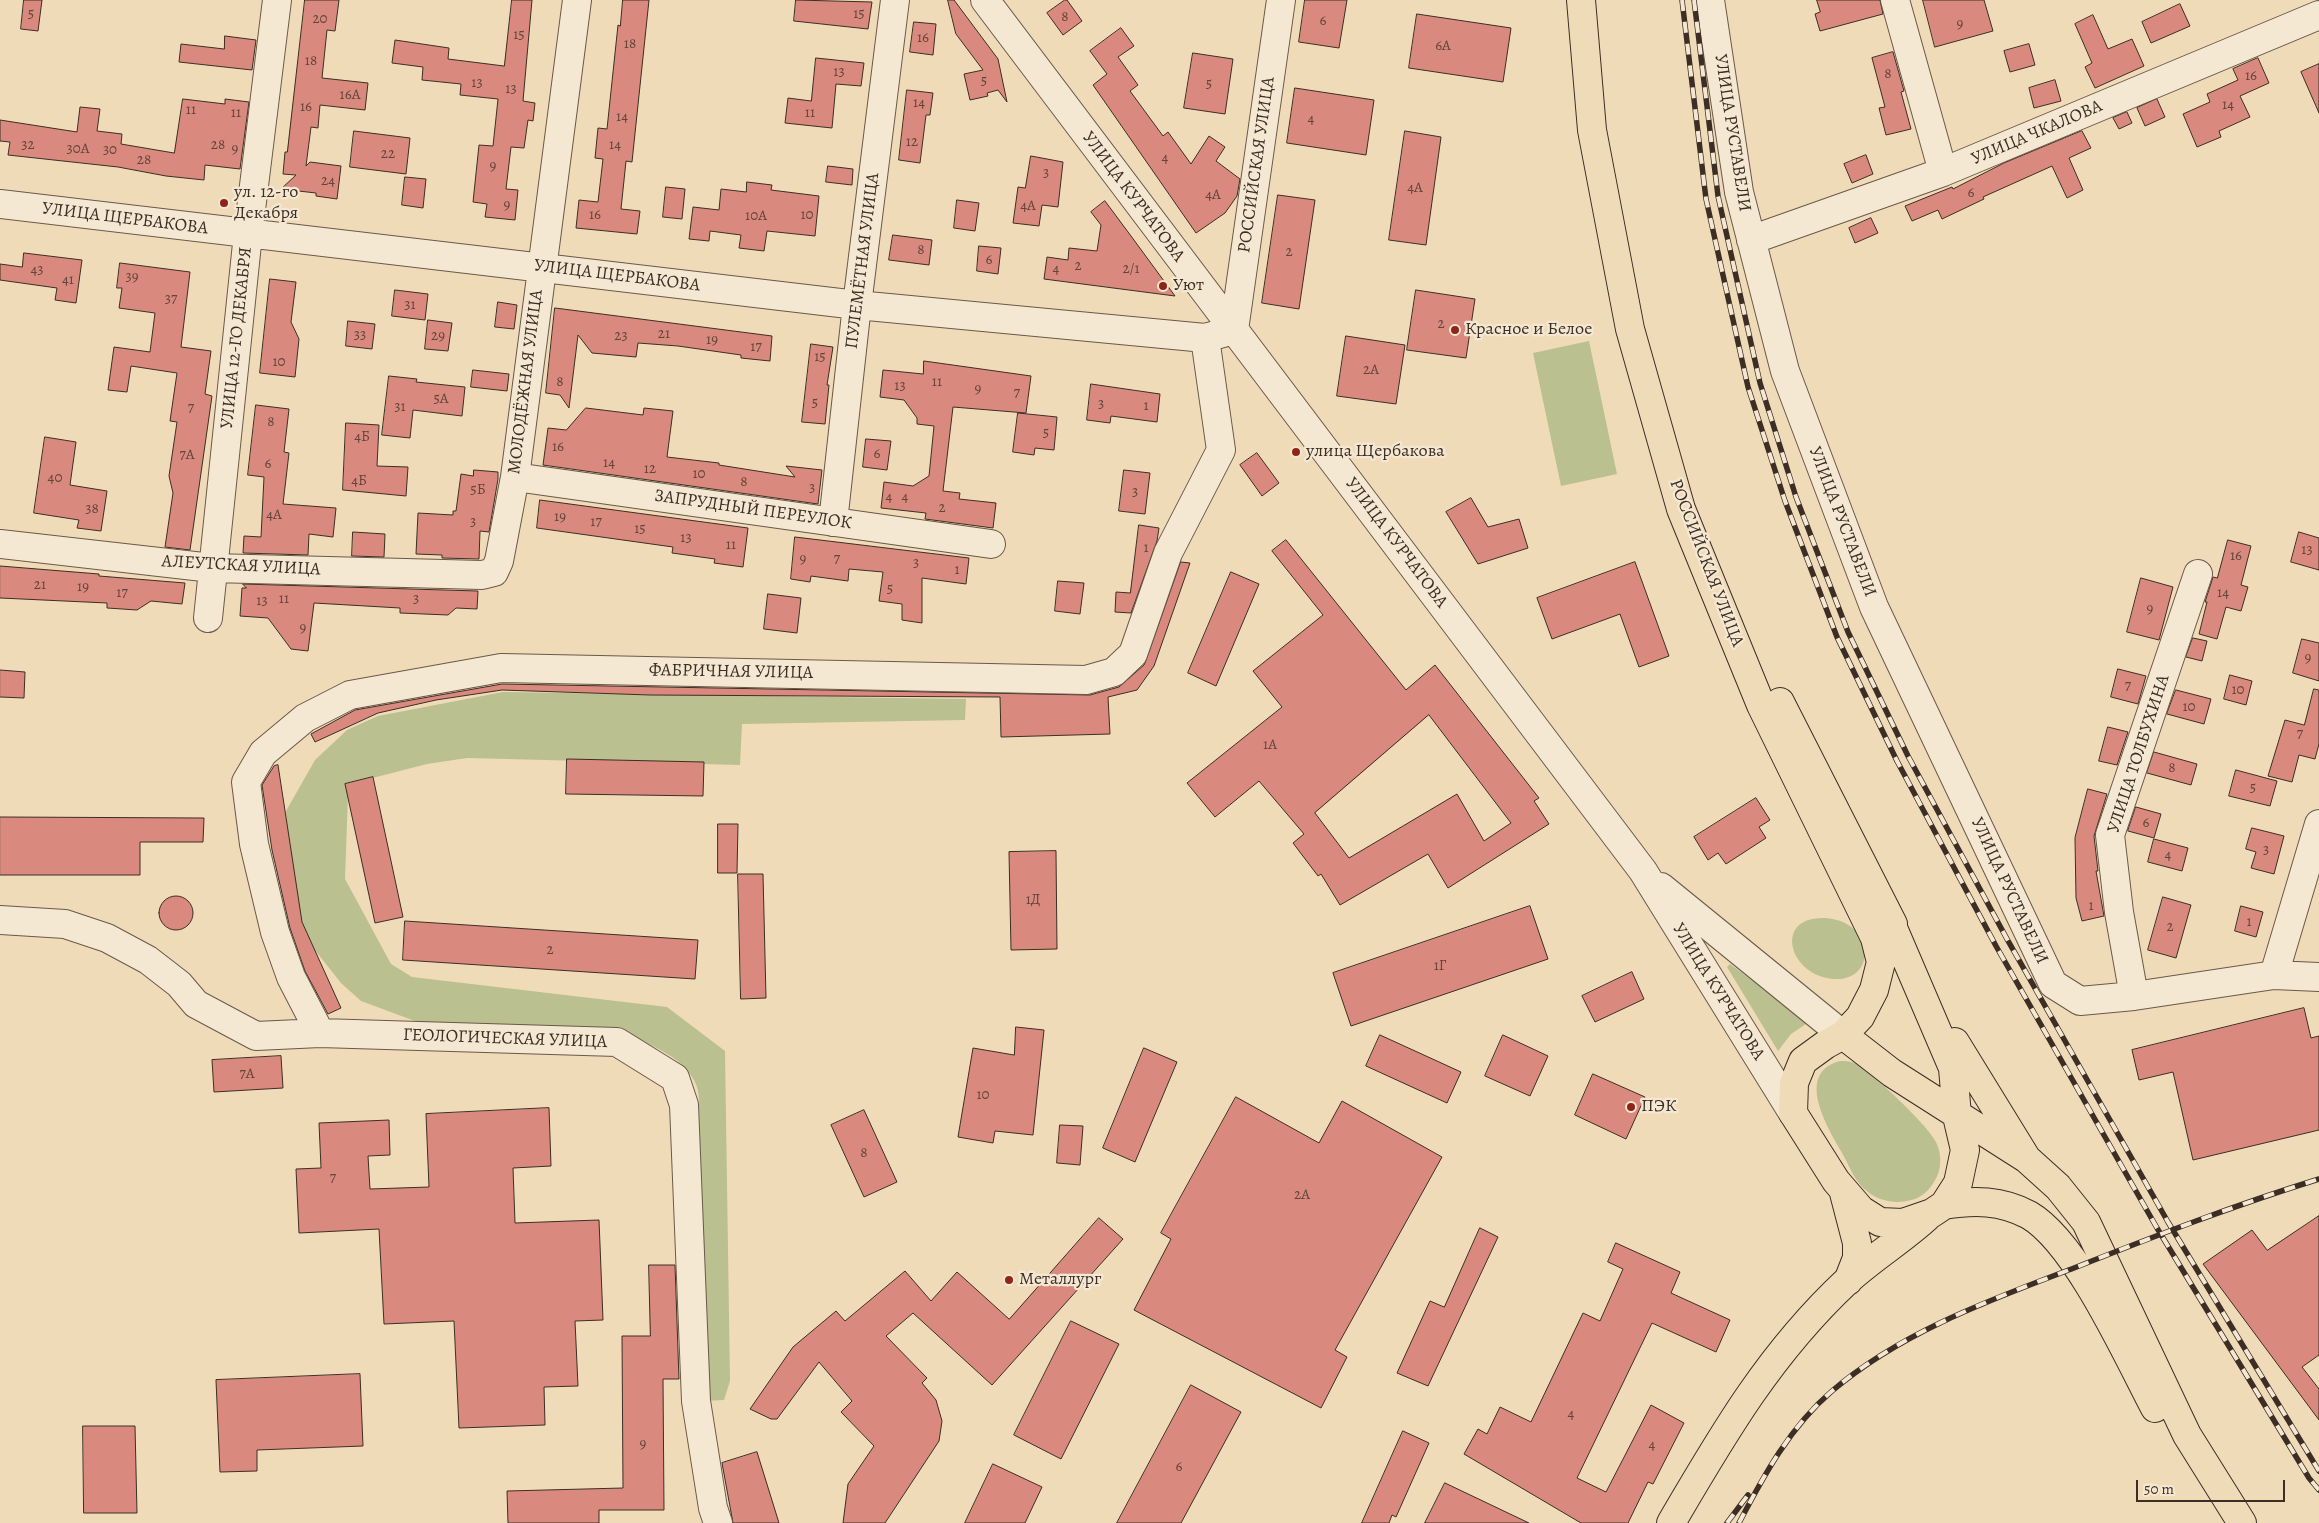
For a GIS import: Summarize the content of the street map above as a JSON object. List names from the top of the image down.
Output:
{
  "streets": {
    "main road": ["РОССИЙСКАЯ УЛИЦА"],
    "street": [
      "УЛИЦА РУСТАВЕЛИ",
      "УЛИЦА ЧКАЛОВА",
      "УЛИЦА КУРЧАТОВА",
      "УЛИЦА ЩЕРБАКОВА",
      "ПУЛЕМЁТНАЯ УЛИЦА",
      "УЛИЦА 12-ГО ДЕКАБРЯ",
      "МОЛОДЁЖНАЯ УЛИЦА",
      "ЗАПРУДНЫЙ ПЕРЕУЛОК",
      "АЛЕУТСКАЯ УЛИЦА",
      "ФАБРИЧНАЯ УЛИЦА",
      "УЛИЦА ТОЛБУХИНА",
      "ГЕОЛОГИЧЕСКАЯ УЛИЦА"
    ]
  },
  "crossings": [
    ["УЛИЦА РУСТАВЕЛИ", "УЛИЦА ЧКАЛОВА"],
    ["УЛИЦА РУСТАВЕЛИ", "УЛИЦА ТОЛБУХИНА"],
    ["РОССИЙСКАЯ УЛИЦА", "УЛИЦА КУРЧАТОВА"],
    ["РОССИЙСКАЯ УЛИЦА", "УЛИЦА ЩЕРБАКОВА"],
    ["УЛИЦА КУРЧАТОВА", "УЛИЦА ЩЕРБАКОВА"],
    ["УЛИЦА ЩЕРБАКОВА", "ПУЛЕМЁТНАЯ УЛИЦА"],
    ["УЛИЦА ЩЕРБАКОВА", "УЛИЦА 12-ГО ДЕКАБРЯ"],
    ["УЛИЦА ЩЕРБАКОВА", "МОЛОДЁЖНАЯ УЛИЦА"],
    ["УЛИЦА ЩЕРБАКОВА", "ФАБРИЧНАЯ УЛИЦА"],
    ["ПУЛЕМЁТНАЯ УЛИЦА", "ЗАПРУДНЫЙ ПЕРЕУЛОК"],
    ["УЛИЦА 12-ГО ДЕКАБРЯ", "АЛЕУТСКАЯ УЛИЦА"],
    ["МОЛОДЁЖНАЯ УЛИЦА", "ЗАПРУДНЫЙ ПЕРЕУЛОК"],
    ["МОЛОДЁЖНАЯ УЛИЦА", "АЛЕУТСКАЯ УЛИЦА"],
    ["ФАБРИЧНАЯ УЛИЦА", "ГЕОЛОГИЧЕСКАЯ УЛИЦА"]
  ],
  "places": [
    "ул. 12-го Декабря",
    "Уют",
    "Красное и Белое",
    "улица Щербакова",
    "ПЭК",
    "Металлург"
  ],
  "house_numbers": [
    "5",
    "15",
    "8",
    "20",
    "6",
    "9",
    "15",
    "16",
    "18",
    "6А",
    "18",
    "13",
    "8",
    "16",
    "5",
    "13",
    "5",
    "13",
    "16А",
    "14",
    "14",
    "16",
    "11",
    "11",
    "11",
    "14",
    "4",
    "12",
    "32",
    "28",
    "14",
    "30А",
    "9",
    "30",
    "22",
    "4",
    "28",
    "9",
    "3",
    "24",
    "4А",
    "6",
    "4А",
    "9",
    "4А",
    "16",
    "10",
    "10А",
    "8",
    "2",
    "6",
    "2",
    "4",
    "2/1",
    "43",
    "39",
    "41",
    "37",
    "31",
    "2",
    "21",
    "33",
    "29",
    "23",
    "19",
    "17",
    "15",
    "10",
    "2А",
    "8",
    "11",
    "13",
    "9",
    "7",
    "5А",
    "5",
    "3",
    "1",
    "31",
    "7",
    "8",
    "5",
    "4Б",
    "16",
    "6",
    "7А",
    "14",
    "6",
    "12",
    "10",
    "40",
    "4Б",
    "8",
    "3",
    "5Б",
    "3",
    "4",
    "4",
    "2",
    "38",
    "4А",
    "19",
    "3",
    "17",
    "15",
    "13",
    "11",
    "1",
    "13",
    "16",
    "9",
    "7",
    "3",
    "1",
    "21",
    "19",
    "5",
    "17",
    "14",
    "11",
    "3",
    "13",
    "9",
    "9",
    "9",
    "7",
    "10",
    "10",
    "7",
    "1А",
    "8",
    "5",
    "6",
    "3",
    "4",
    "1Д",
    "1",
    "1",
    "2",
    "2",
    "1Г",
    "7А",
    "10",
    "8",
    "7",
    "2А",
    "4",
    "9",
    "4",
    "6"
  ],
  "scale_bar": "50 m"
}
